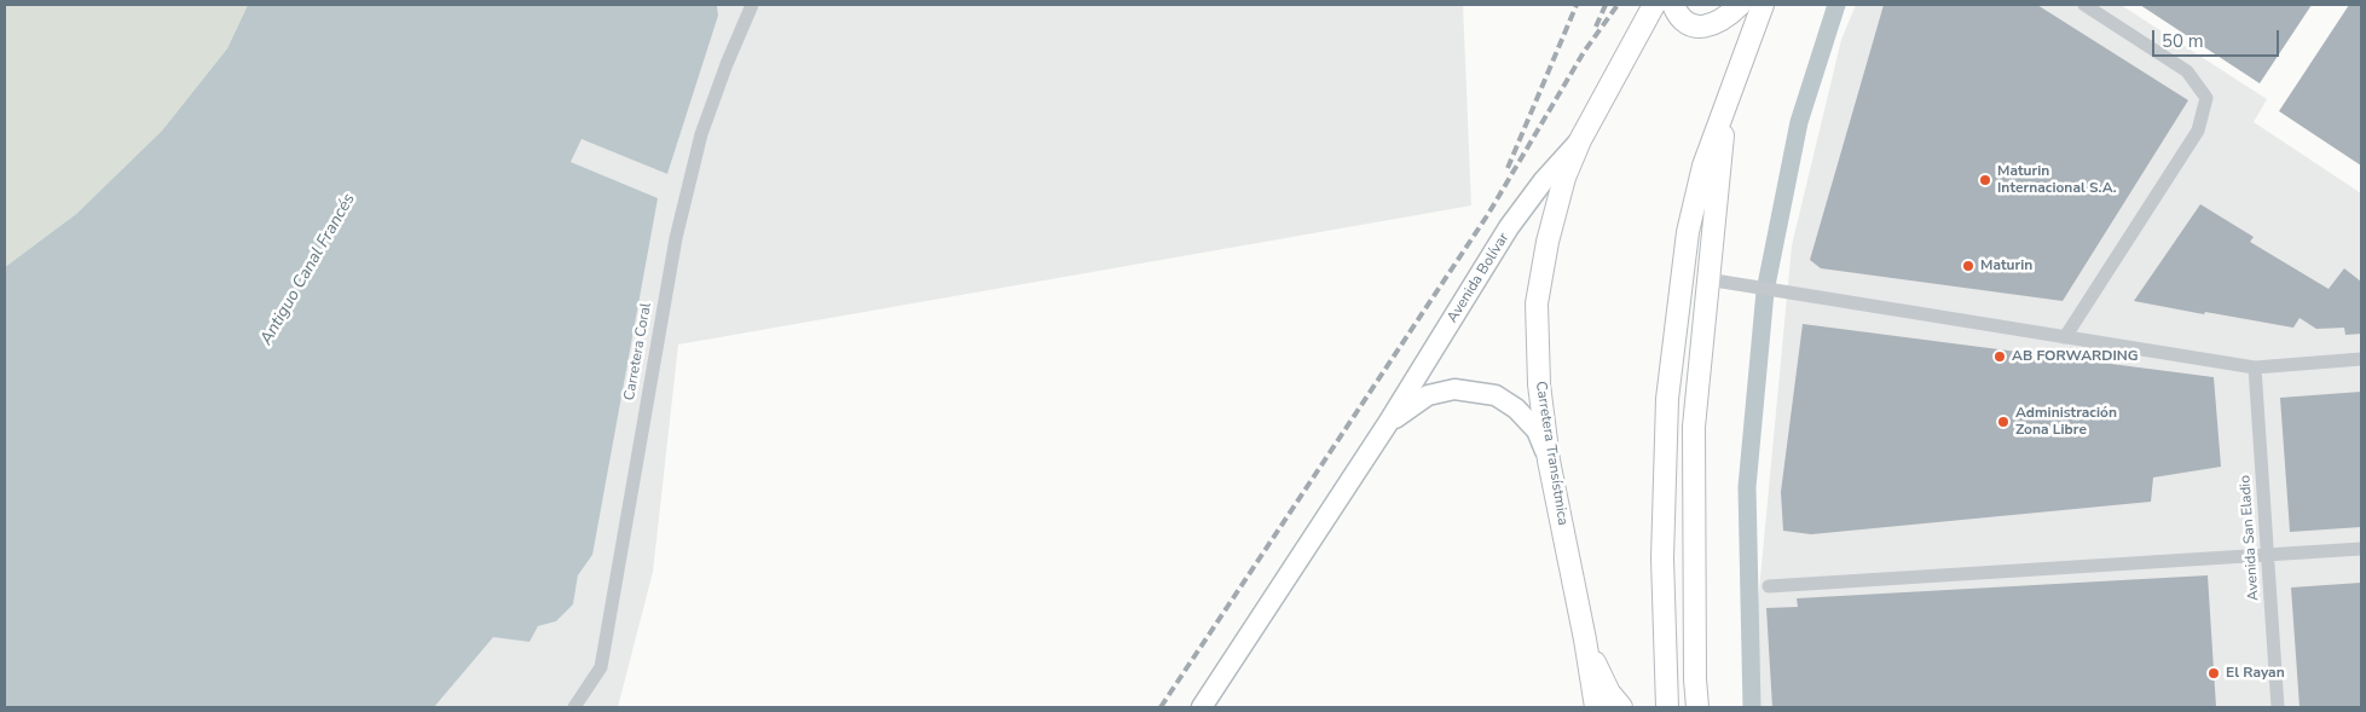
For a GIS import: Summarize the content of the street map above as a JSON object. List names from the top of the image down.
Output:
{
  "streets": {
    "main road": ["Avenida Bolívar", "Carretera Transístmica"],
    "street": ["Carretera Coral", "Avenida San Eladio"]
  },
  "crossings": [
    ["Avenida Bolívar", "Carretera Transístmica"]
  ],
  "water": ["Antiguo Canal Francés"],
  "places": [
    "Maturin Internacional S.A.",
    "Maturin",
    "AB FORWARDING",
    "Administración Zona Libre",
    "El Rayan"
  ],
  "scale_bar": "50 m"
}
